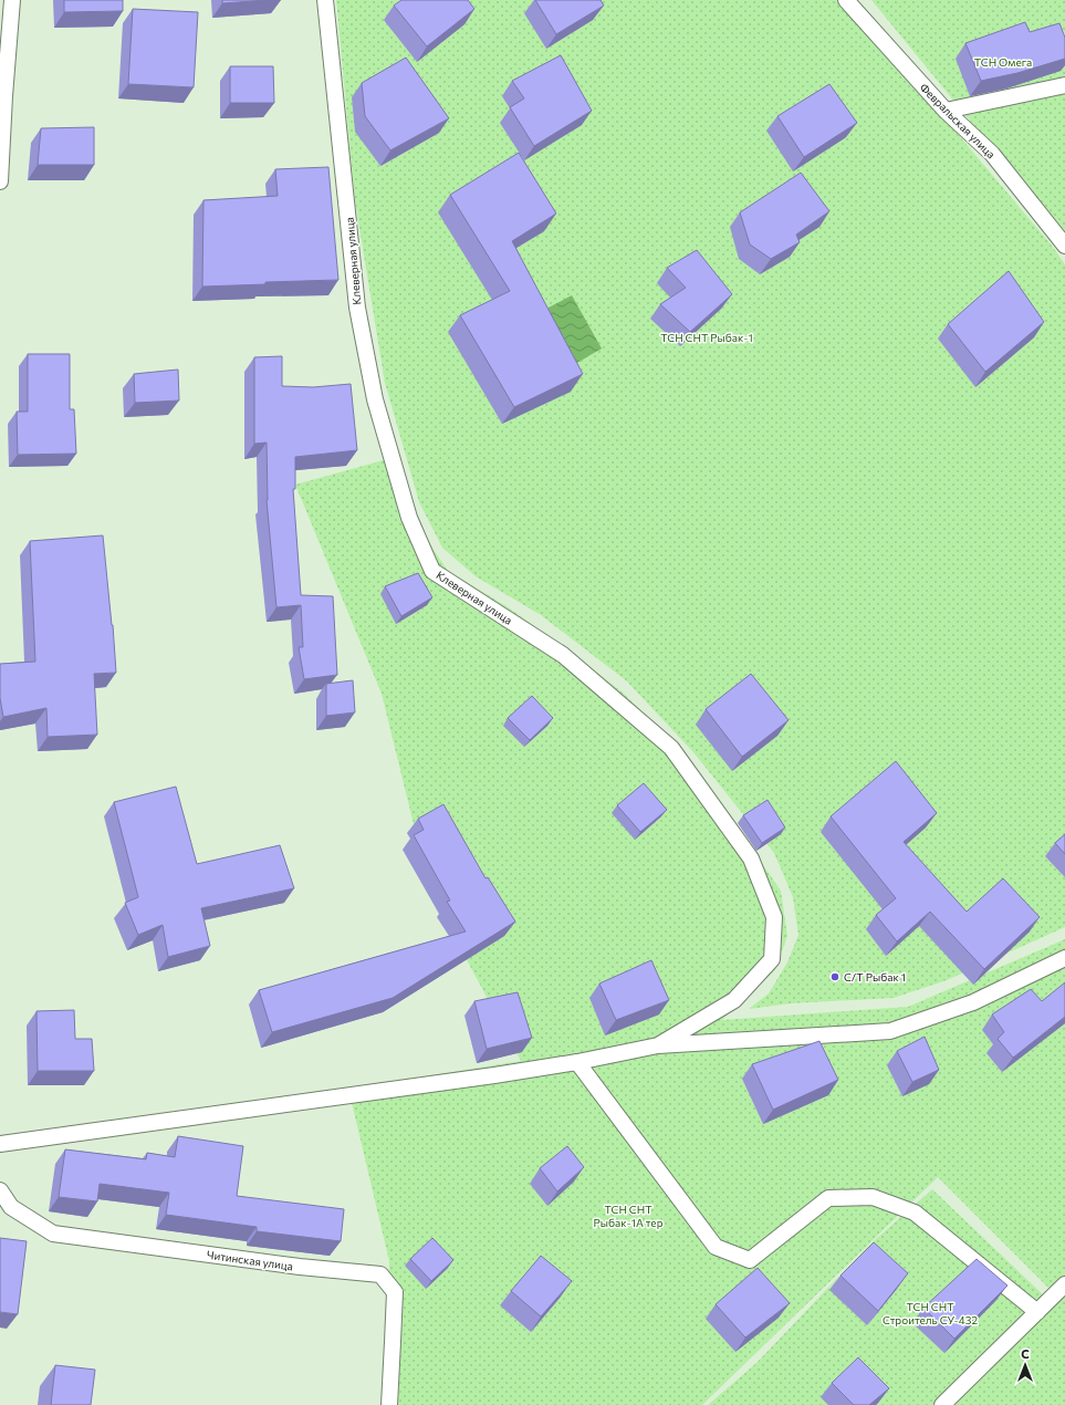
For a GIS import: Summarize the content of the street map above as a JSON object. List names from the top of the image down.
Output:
{
  "streets": {
    "lane": ["Февральская улица", "Клеверная улица", "Читинская улица"]
  },
  "parks": [
    "ТСН Омега",
    "ТСН СНТ Рыбак-1",
    "ТСН СНТ Рыбак-1А тер",
    "ТСН СНТ Строитель СУ-432"
  ],
  "places": ["С/Т Рыбак 1"],
  "north": "top"
}
